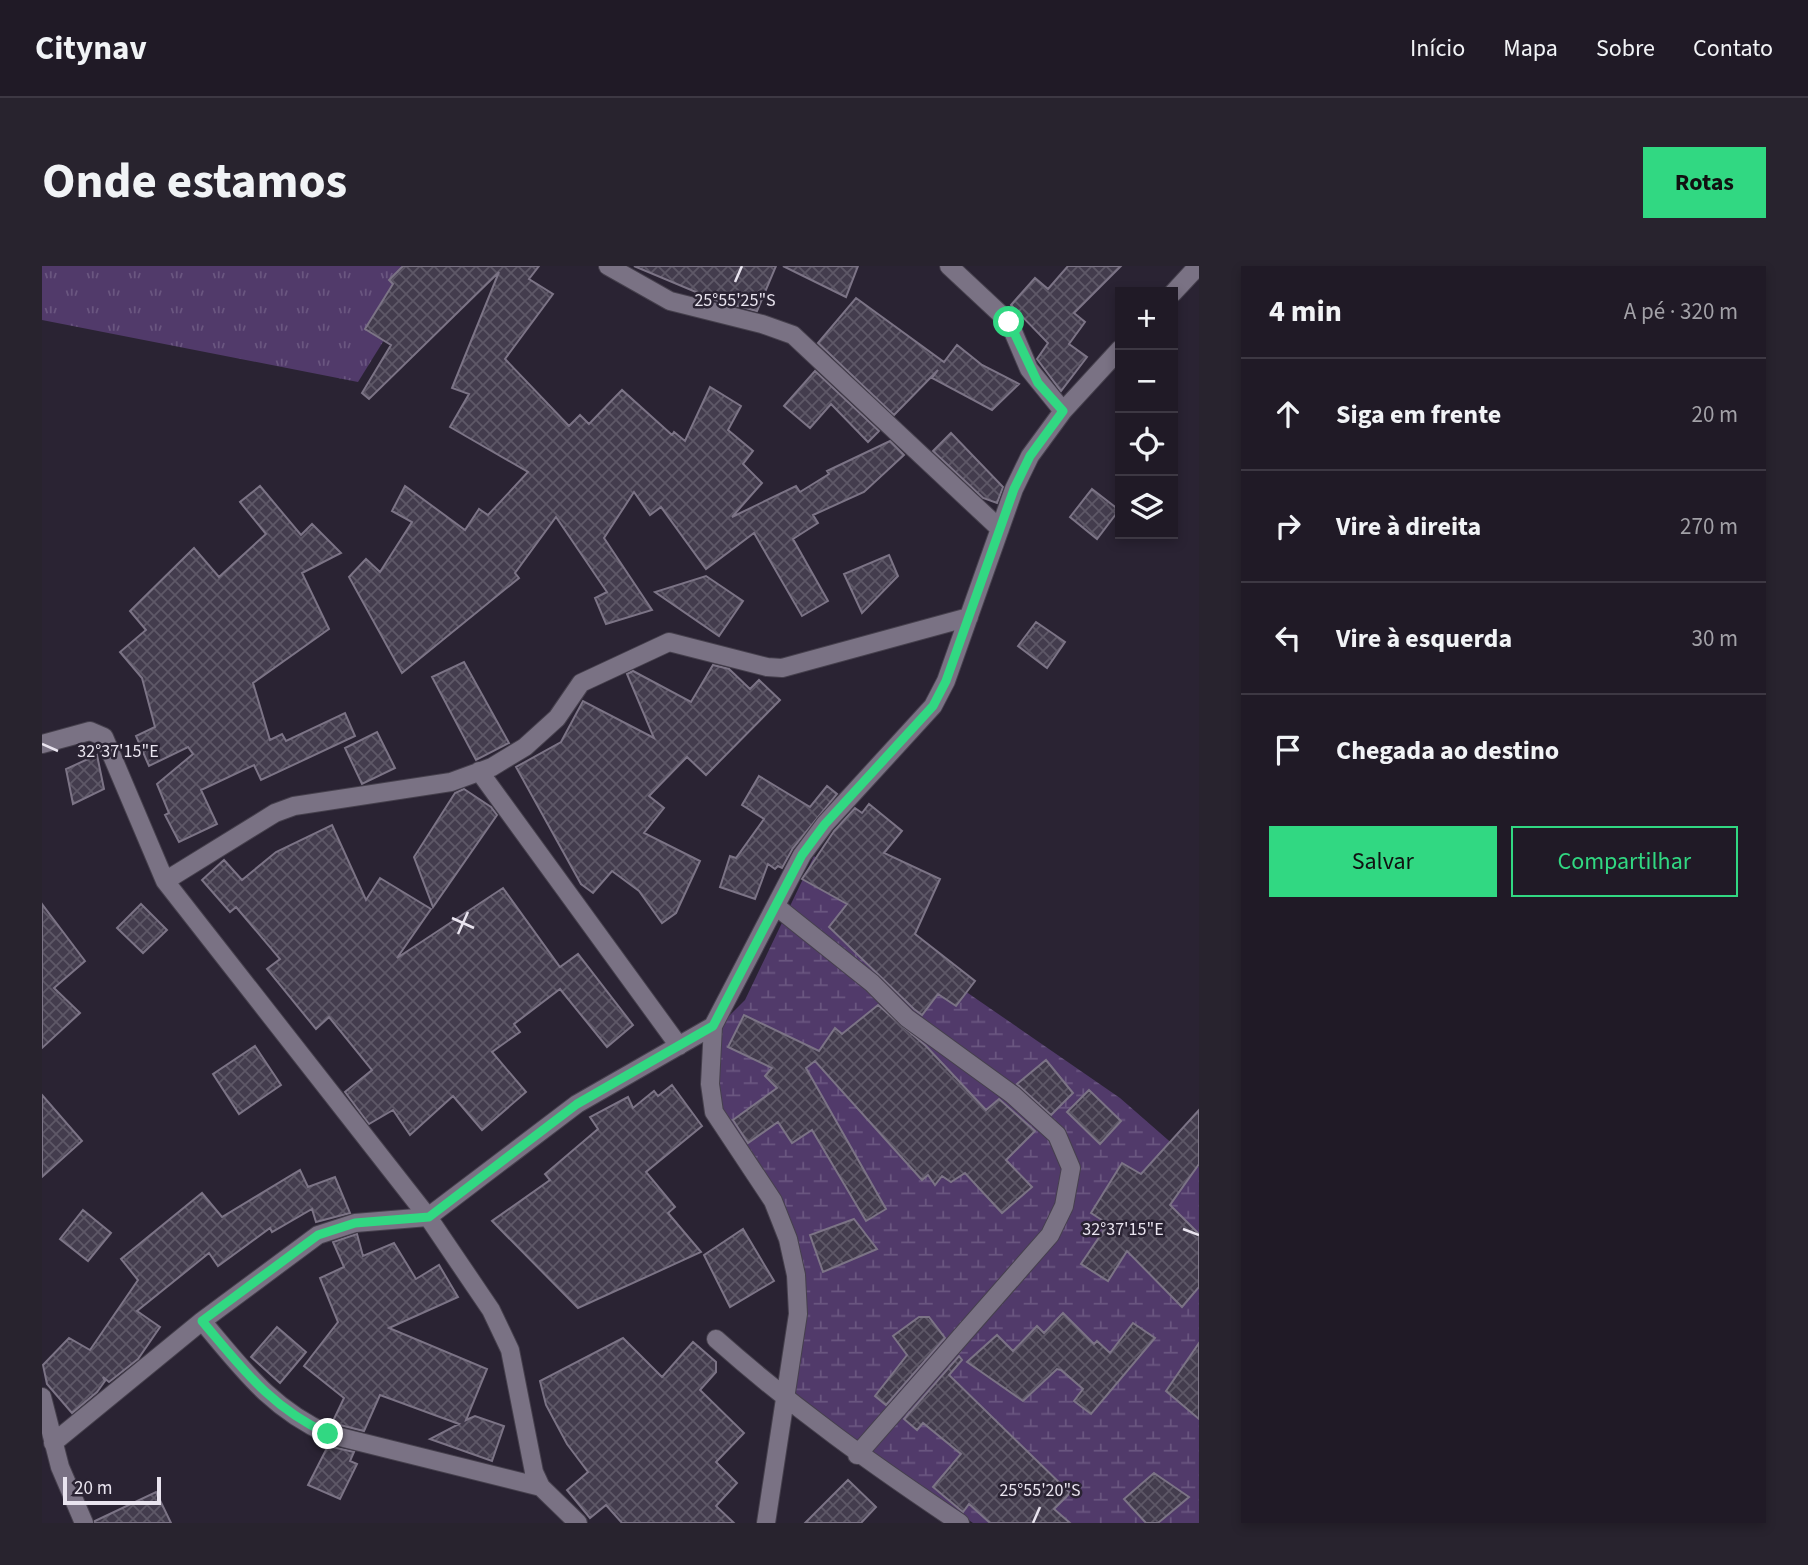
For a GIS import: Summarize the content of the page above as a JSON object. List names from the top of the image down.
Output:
{
  "scale_bar": "20 m",
  "page": {
    "header": "Citynav",
    "nav": [
      "Início",
      "Mapa",
      "Sobre",
      "Contato"
    ],
    "title": "Onde estamos",
    "buttons": [
      "Rotas",
      ["Salvar", "Compartilhar"]
    ],
    "heading": ["4 min", "A pé · 320 m"],
    "map_buttons": ["+", "−"],
    "list": [
      ["Siga em frente", "20 m"],
      ["Vire à direita", "270 m"],
      ["Vire à esquerda", "30 m"],
      "Chegada ao destino"
    ],
    "scale": "20 m"
  },
  "coordinates": ["25°55'25\"S", "32°37'15\"E", "25°55'20\"S"]
}
